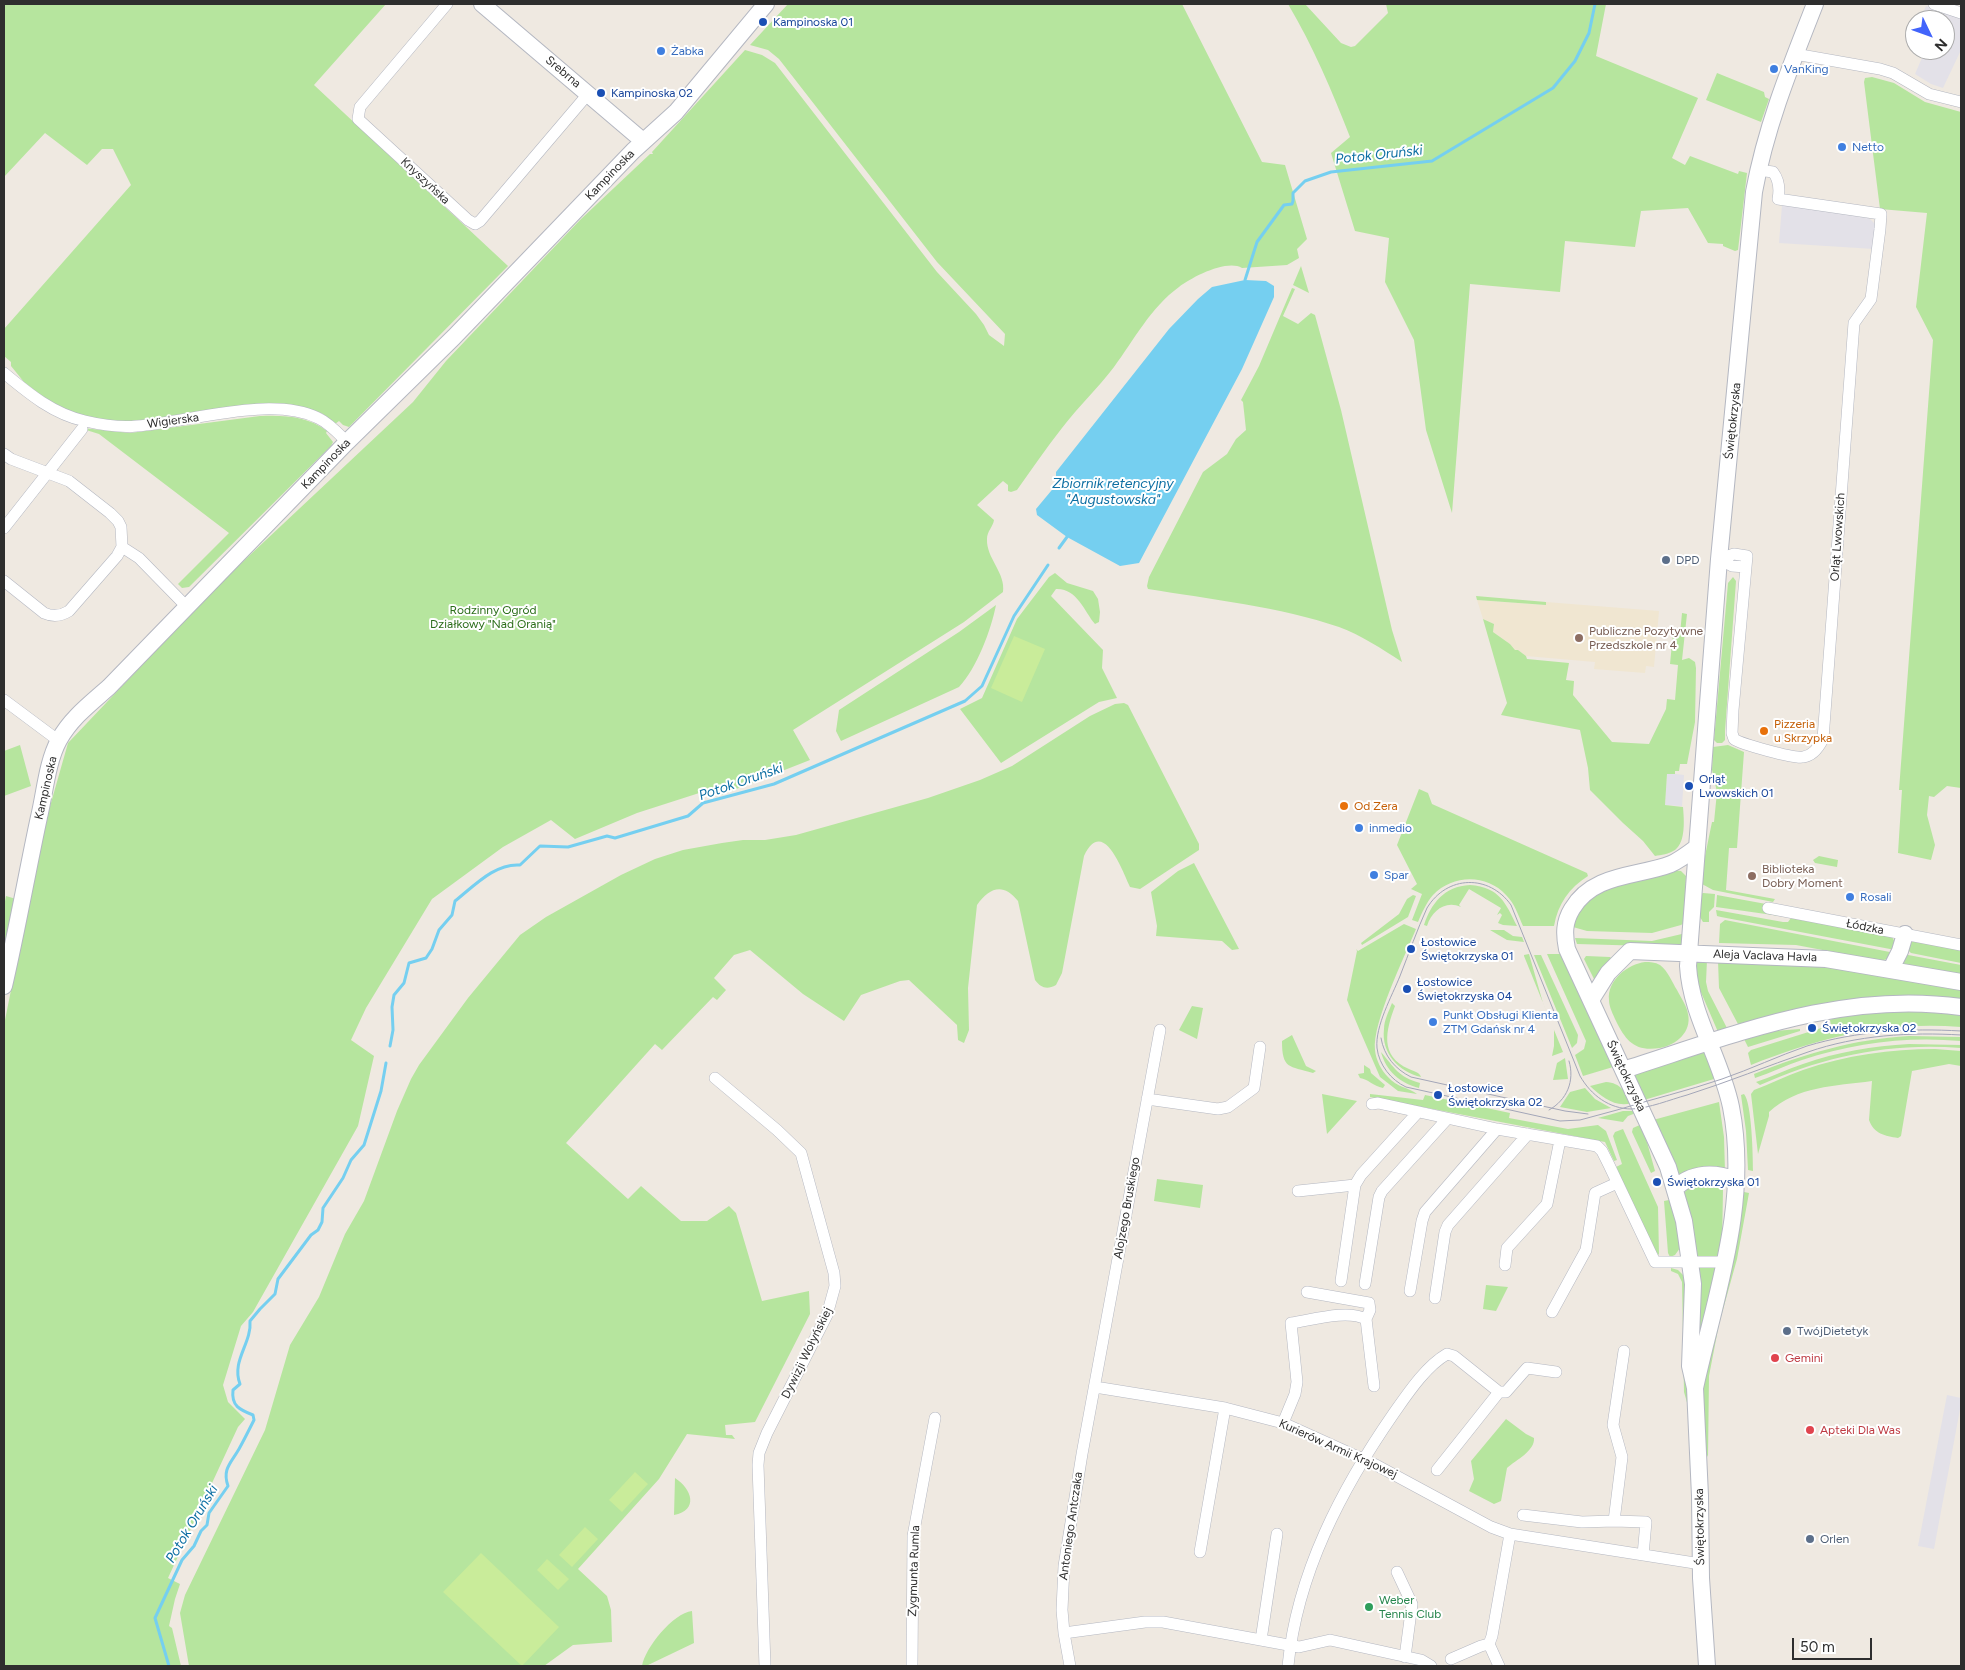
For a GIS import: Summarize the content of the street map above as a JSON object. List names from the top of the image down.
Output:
{
  "streets": {
    "main road": [
      "Srebrna",
      "Kampinoska",
      "Świętokrzyska",
      "Aleja Vaclava Havla"
    ],
    "street": [
      "Knyszyńska",
      "Wigierska",
      "Orląt Lwowskich",
      "Łódzka",
      "Alojzego Bruskiego",
      "Dywizji Wołyńskiej",
      "Kurierów Armii Krajowej",
      "Antoniego Antczaka",
      "Zygmunta Rumla"
    ]
  },
  "crossings": [
    ["Srebrna", "Kampinoska"],
    ["Srebrna", "Knyszyńska"],
    ["Kampinoska", "Wigierska"],
    ["Świętokrzyska", "Orląt Lwowskich"],
    ["Świętokrzyska", "Aleja Vaclava Havla"],
    ["Świętokrzyska", "Kurierów Armii Krajowej"],
    ["Alojzego Bruskiego", "Kurierów Armii Krajowej"],
    ["Alojzego Bruskiego", "Antoniego Antczaka"],
    ["Kurierów Armii Krajowej", "Antoniego Antczaka"]
  ],
  "water": ["Potok Oruński", "Zbiornik retencyjny \"Augustowska\""],
  "parks": ["Rodzinny Ogród Działkowy \"Nad Oranią\""],
  "places": [
    "Kampinoska 01",
    "Żabka",
    "VanKing",
    "Kampinoska 02",
    "Netto",
    "DPD",
    "Publiczne Pozytywne Przedszkole nr 4",
    "Pizzeria u Skrzypka",
    "Orląt Lwowskich 01",
    "Od Zera",
    "inmedio",
    "Spar",
    "Biblioteka Dobry Moment",
    "Rosali",
    "Łostowice Świętokrzyska 01",
    "Łostowice Świętokrzyska 04",
    "Punkt Obsługi Klienta ZTM Gdańsk nr 4",
    "Świętokrzyska 02",
    "Łostowice Świętokrzyska 02",
    "Świętokrzyska 01",
    "TwójDietetyk",
    "Gemini",
    "Apteki Dla Was",
    "Orlen",
    "Weber Tennis Club"
  ],
  "scale_bar": "50 m",
  "north": "bottom right"
}
